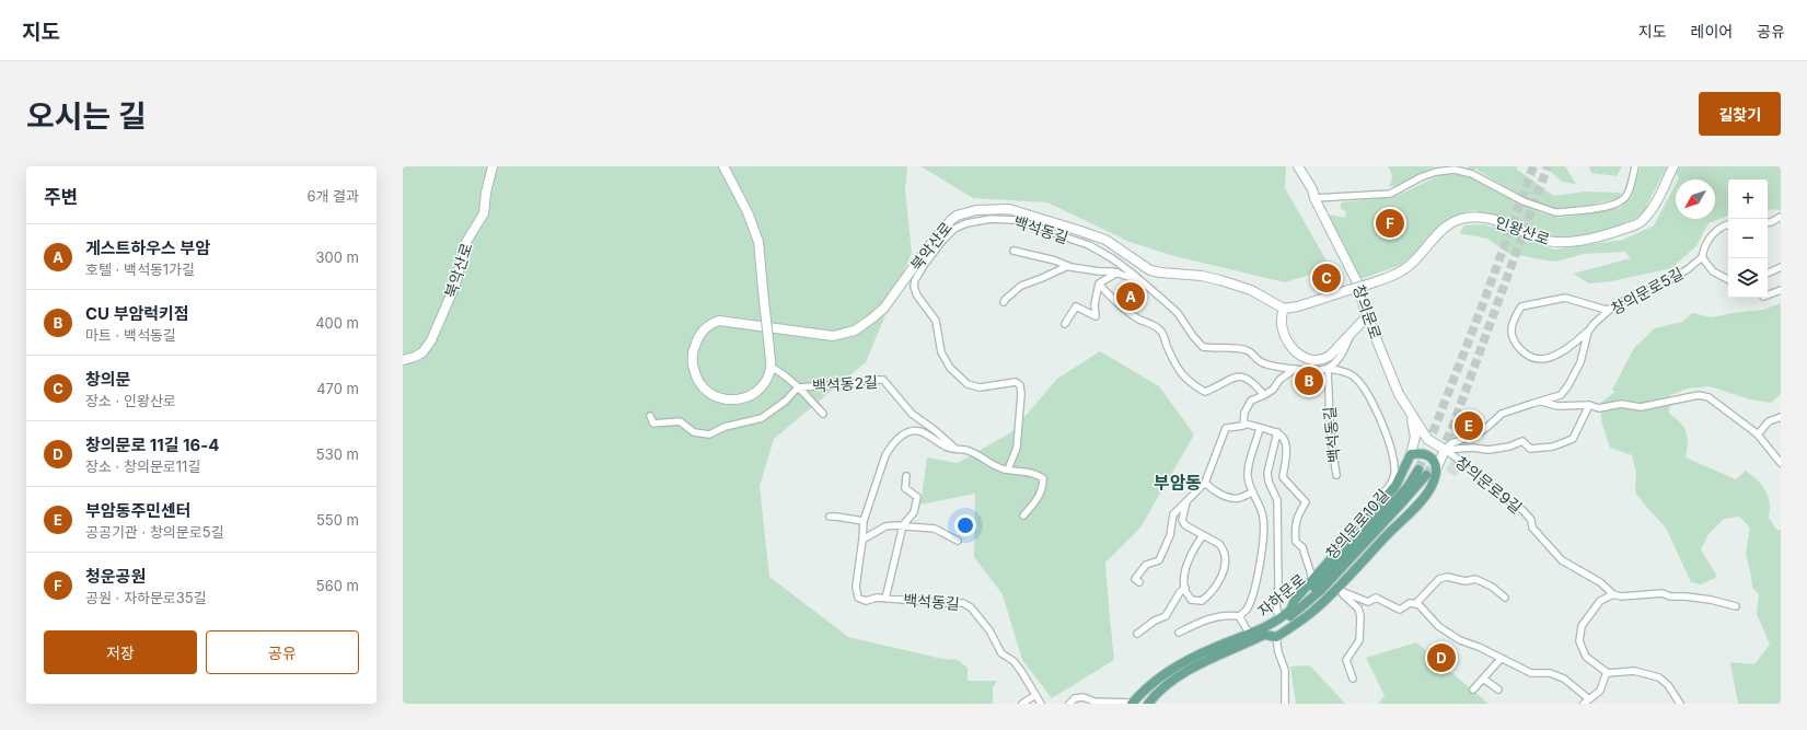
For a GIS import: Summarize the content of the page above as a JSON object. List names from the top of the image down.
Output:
{
  "streets": {
    "main road": ["자하문로"],
    "street": [
      "백석동길",
      "인왕산로",
      "북악산로",
      "창의문로5길",
      "창의문로",
      "백석동2길",
      "창의문로9길",
      "창의문로10길"
    ]
  },
  "crossings": [
    ["백석동길", "백석동2길"],
    ["백석동길", "창의문로10길"],
    ["인왕산로", "북악산로"],
    ["창의문로", "창의문로9길"]
  ],
  "districts": ["부암동"],
  "north": "bottom left",
  "page": {
    "header": "지도",
    "nav": ["지도", "레이어", "공유"],
    "title": "오시는 길",
    "buttons": [
      "길찾기",
      ["저장", "공유"]
    ],
    "heading": ["주변", "6개 결과"],
    "map_buttons": ["+", "−"],
    "pins": [
      "F",
      "C",
      "A",
      "B",
      "E",
      "D"
    ],
    "list": [
      {
        "mark": "A",
        "name": "게스트하우스 부암",
        "note": "호텔 · 백석동1가길",
        "value": "300 m"
      },
      {
        "mark": "B",
        "name": "CU 부암럭키점",
        "note": "마트 · 백석동길",
        "value": "400 m"
      },
      {
        "mark": "C",
        "name": "창의문",
        "note": "장소 · 인왕산로",
        "value": "470 m"
      },
      {
        "mark": "D",
        "name": "창의문로 11길 16-4",
        "note": "장소 · 창의문로11길",
        "value": "530 m"
      },
      {
        "mark": "E",
        "name": "부암동주민센터",
        "note": "공공기관 · 창의문로5길",
        "value": "550 m"
      },
      {
        "mark": "F",
        "name": "청운공원",
        "note": "공원 · 자하문로35길",
        "value": "560 m"
      }
    ]
  }
}
